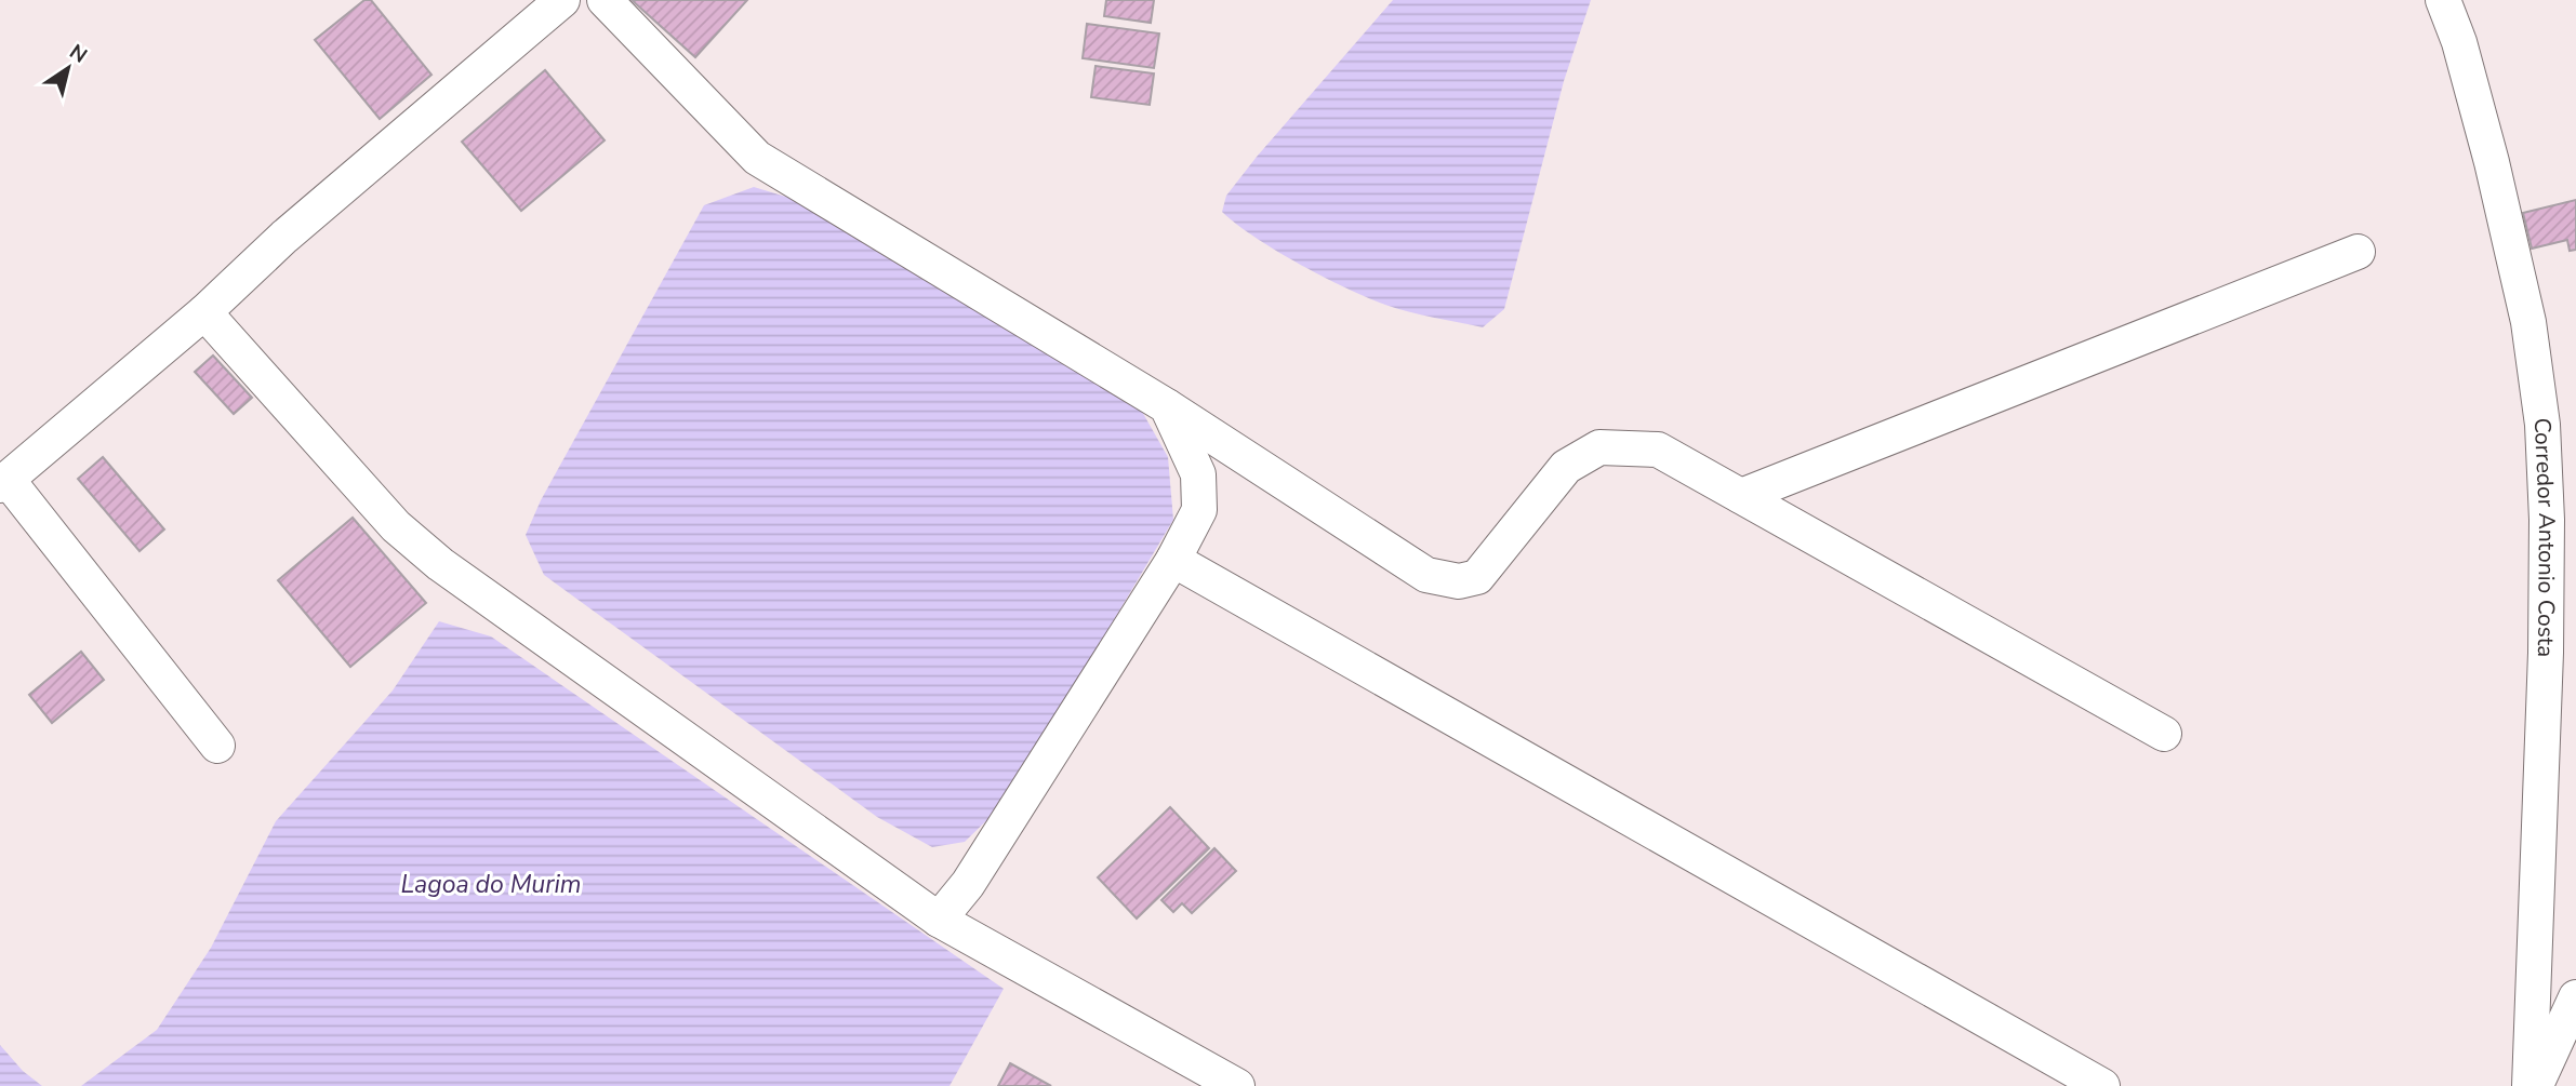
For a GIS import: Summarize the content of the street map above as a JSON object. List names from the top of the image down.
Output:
{
  "streets": {
    "street": ["Corredor Antonio Costa"]
  },
  "water": ["Lagoa do Murim"],
  "north": "top right"
}
